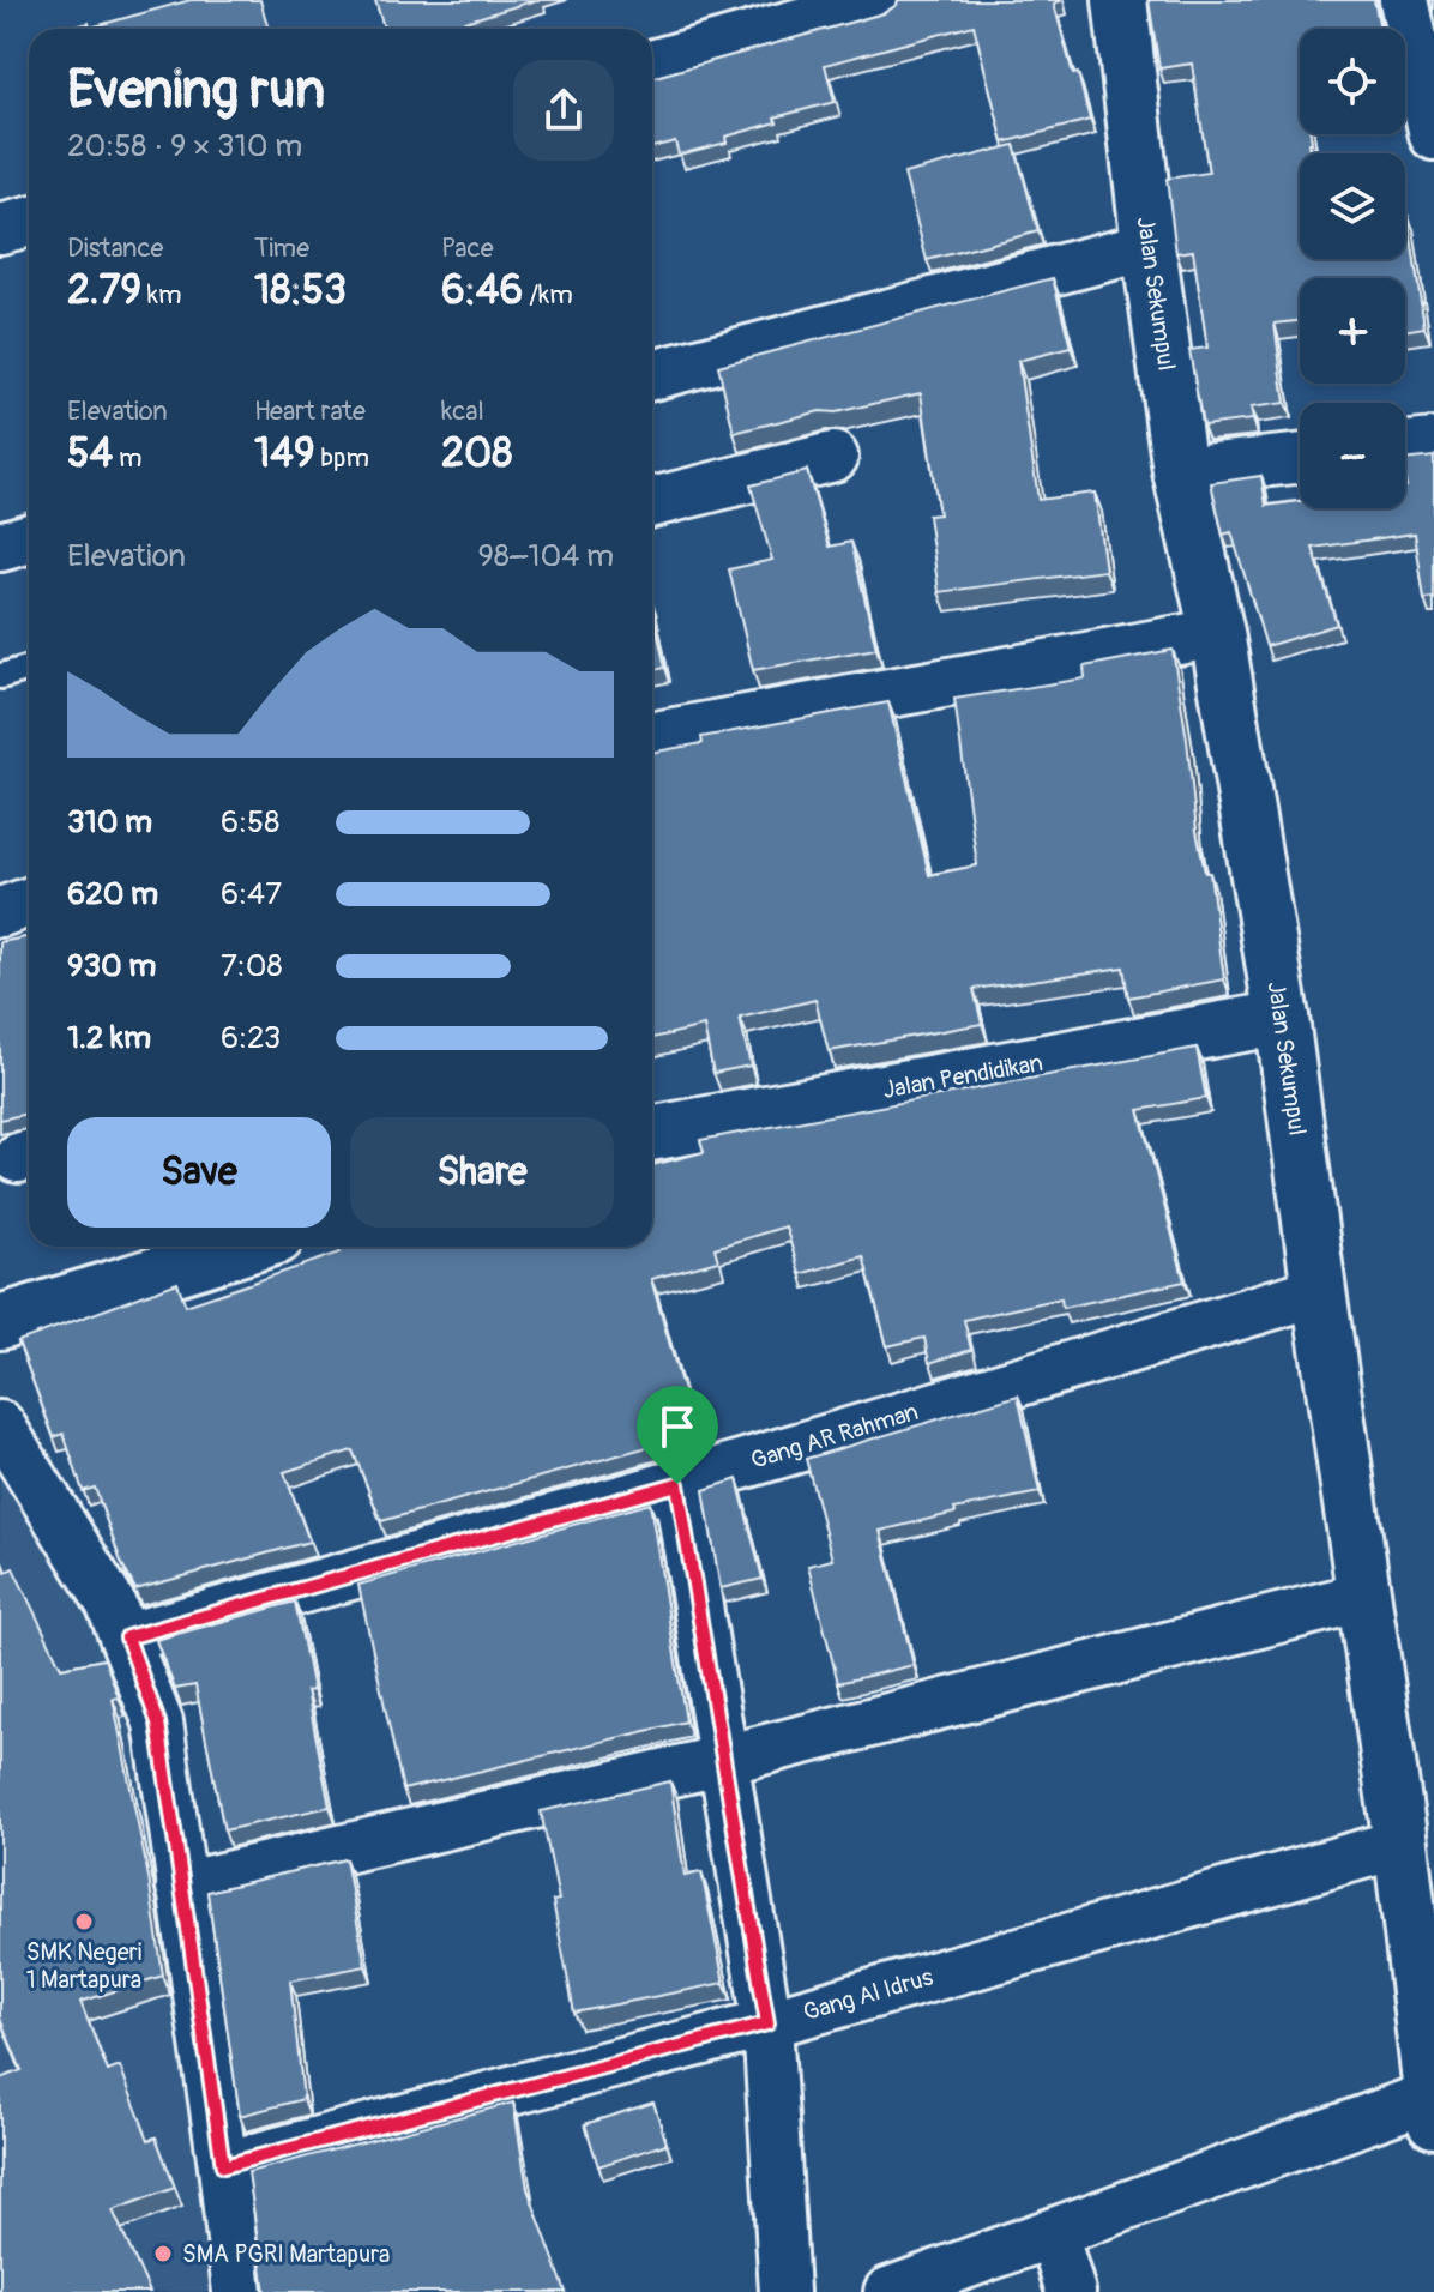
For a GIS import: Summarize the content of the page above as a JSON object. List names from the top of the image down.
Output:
{
  "streets": {
    "main road": ["Jalan Sekumpul", "Jalan Pendidikan"],
    "street": ["Gang AR Rahman", "Gang Al Idrus"]
  },
  "crossings": [
    ["Jalan Sekumpul", "Jalan Pendidikan"],
    ["Jalan Sekumpul", "Gang AR Rahman"],
    ["Jalan Sekumpul", "Gang Al Idrus"]
  ],
  "places": ["SMK Negeri 1 Martapura", "SMA PGRI Martapura"],
  "page": {
    "map_buttons": ["+", "−"],
    "heading": ["Evening run", "20:58 · 9 × 310 m"],
    "stats": [
      ["Distance", "2.79 km"],
      ["Time", "18:53"],
      ["Pace", "6:46 /km"],
      ["Elevation", "54 m"],
      ["Heart rate", "149 bpm"],
      ["kcal", "208"]
    ],
    "chart": ["Elevation", "98–104 m"],
    "list": [
      {
        "name": "310 m",
        "note": "6:58"
      },
      {
        "name": "620 m",
        "note": "6:47"
      },
      {
        "name": "930 m",
        "note": "7:08"
      },
      {
        "name": "1.2 km",
        "note": "6:23"
      }
    ],
    "buttons": ["Save", "Share"]
  }
}
